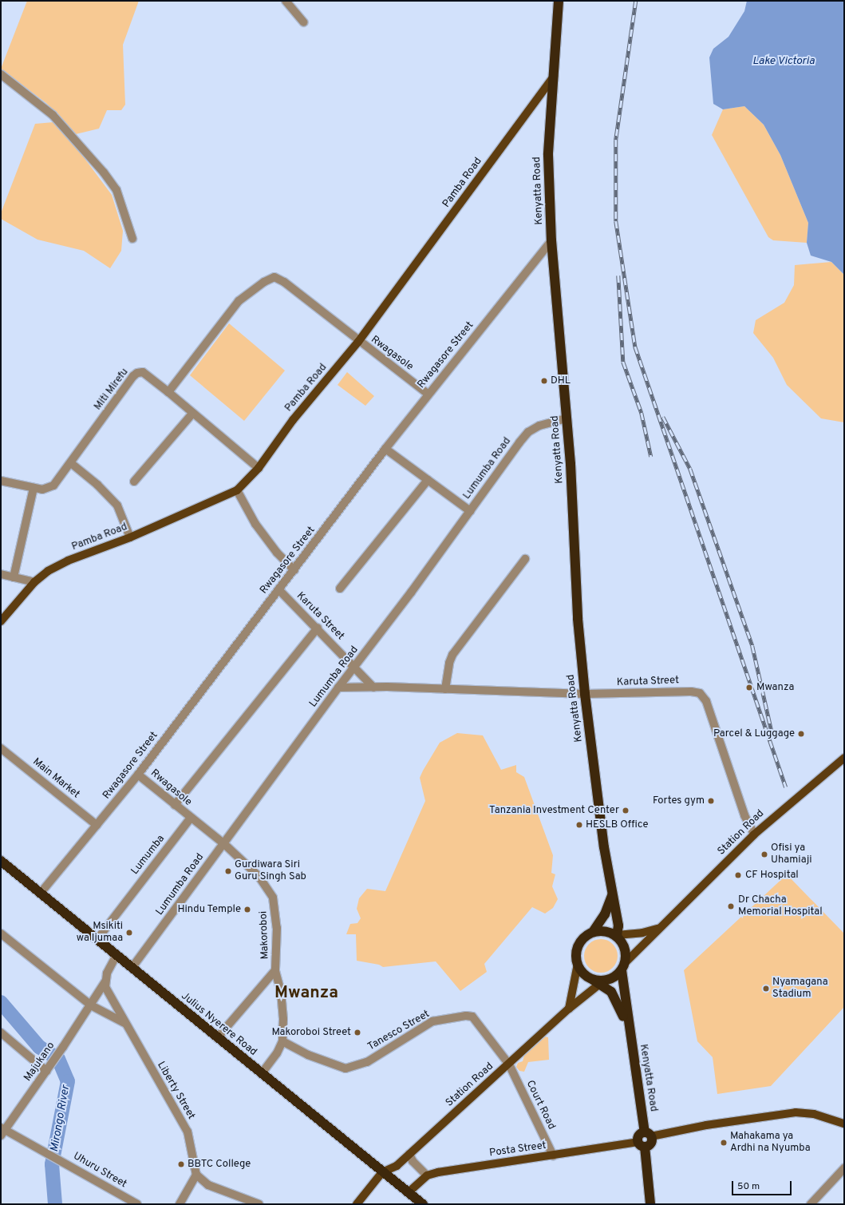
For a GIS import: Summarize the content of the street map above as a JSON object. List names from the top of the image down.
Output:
{
  "streets": {
    "highway": ["Kenyatta Road", "Julius Nyerere Road"],
    "main road": ["Pamba Road", "Station Road", "Posta Street"],
    "street": [
      "Rwagasole",
      "Rwagasore Street",
      "Miti Mirefu",
      "Lumumba Road",
      "Karuta Street",
      "Main Market",
      "Lumumba",
      "Makoroboi",
      "Tanesco Street",
      "Majukano",
      "Liberty Street",
      "Court Road",
      "Uhuru Street"
    ]
  },
  "crossings": [
    ["Pamba Road", "Kenyatta Road"],
    ["Pamba Road", "Rwagasole"],
    ["Pamba Road", "Miti Mirefu"],
    ["Kenyatta Road", "Rwagasore Street"],
    ["Kenyatta Road", "Lumumba Road"],
    ["Kenyatta Road", "Karuta Street"],
    ["Kenyatta Road", "Station Road"],
    ["Rwagasole", "Rwagasore Street"],
    ["Rwagasole", "Miti Mirefu"],
    ["Rwagasole", "Lumumba"],
    ["Rwagasore Street", "Karuta Street"],
    ["Rwagasore Street", "Main Market"],
    ["Rwagasore Street", "Julius Nyerere Road"],
    ["Lumumba Road", "Karuta Street"],
    ["Lumumba Road", "Makoroboi"],
    ["Lumumba Road", "Julius Nyerere Road"],
    ["Karuta Street", "Station Road"],
    ["Station Road", "Julius Nyerere Road"],
    ["Station Road", "Tanesco Street"],
    ["Station Road", "Court Road"],
    ["Lumumba", "Julius Nyerere Road"],
    ["Makoroboi", "Julius Nyerere Road"],
    ["Makoroboi", "Tanesco Street"],
    ["Tanesco Street", "Court Road"],
    ["Majukano", "Liberty Street"],
    ["Majukano", "Uhuru Street"],
    ["Court Road", "Posta Street"]
  ],
  "districts": ["Mwanza"],
  "water": ["Lake Victoria", "Mirongo River"],
  "places": [
    "DHL",
    "Mwanza",
    "Parcel & Luggage",
    "Fortes gym",
    "Tanzania Investment Center",
    "HESLB Office",
    "Ofisi ya Uhamiaji",
    "Gurdiwara Siri Guru Singh Sab",
    "CF Hospital",
    "Dr Chacha Memorial Hospital",
    "Hindu Temple",
    "Msikiti wa Ijumaa",
    "Nyamagana Stadium",
    "Makoroboi Street",
    "Mahakama ya Ardhi na Nyumba",
    "BBTC College"
  ],
  "scale_bar": "50 m"
}
